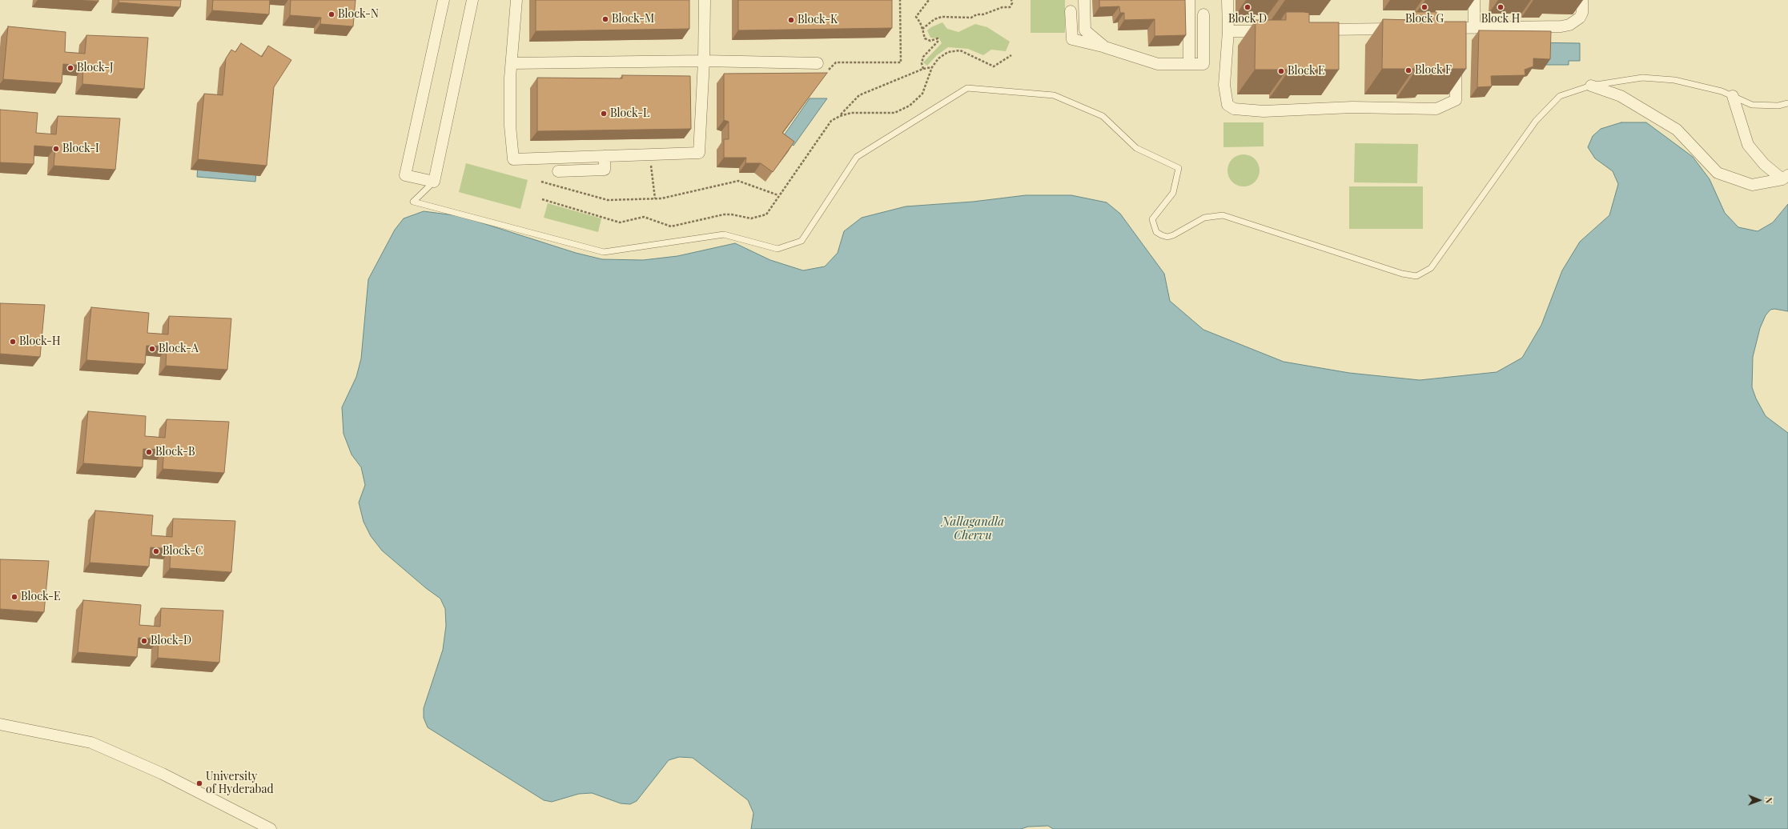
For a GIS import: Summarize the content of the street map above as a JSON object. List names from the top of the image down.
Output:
{
  "water": ["Nallagandla Chervu"],
  "places": [
    "Block D",
    "Block G",
    "Block H",
    "Block-N",
    "Block-M",
    "Block-K",
    "Block-J",
    "Block F",
    "Block E",
    "Block-L",
    "Block-I",
    "Block-H",
    "Block-A",
    "Block-B",
    "Block-C",
    "Block-E",
    "Block-D",
    "University of Hyderabad"
  ],
  "north": "right"
}
